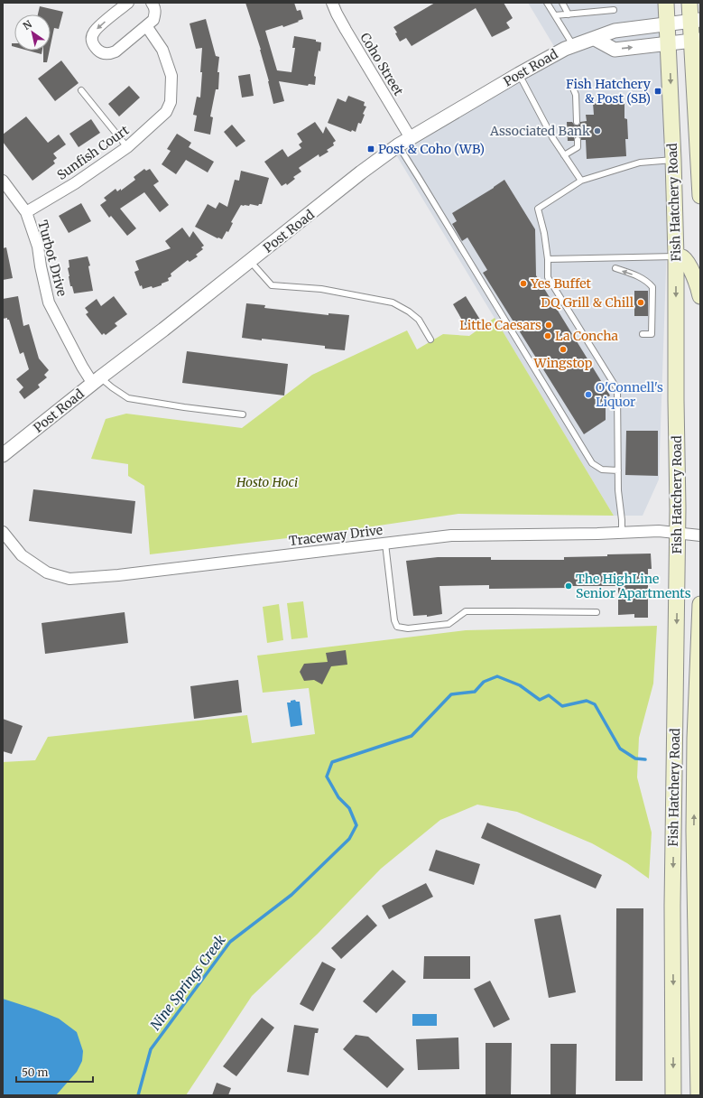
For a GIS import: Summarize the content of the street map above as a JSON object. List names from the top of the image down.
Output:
{
  "streets": {
    "main road": ["Fish Hatchery Road"],
    "street": [
      "Coho Street",
      "Post Road",
      "Sunfish Court",
      "Turbot Drive",
      "Traceway Drive"
    ]
  },
  "crossings": [
    ["Coho Street", "Post Road"],
    ["Post Road", "Fish Hatchery Road"],
    ["Post Road", "Turbot Drive"],
    ["Sunfish Court", "Turbot Drive"],
    ["Fish Hatchery Road", "Traceway Drive"]
  ],
  "water": ["Nine Springs Creek"],
  "parks": ["Hosto Hoci"],
  "places": {
    "transit": ["Fish Hatchery & Post (SB)", "Post & Coho (WB)"],
    "other": [
      "Associated Bank",
      "Yes Buffet",
      "DQ Grill & Chill",
      "Little Caesars",
      "La Concha",
      "Wingstop",
      "O'Connell's Liquor",
      "The HighLine Senior Apartments"
    ]
  },
  "scale_bar": "50 m",
  "north": "top left"
}
